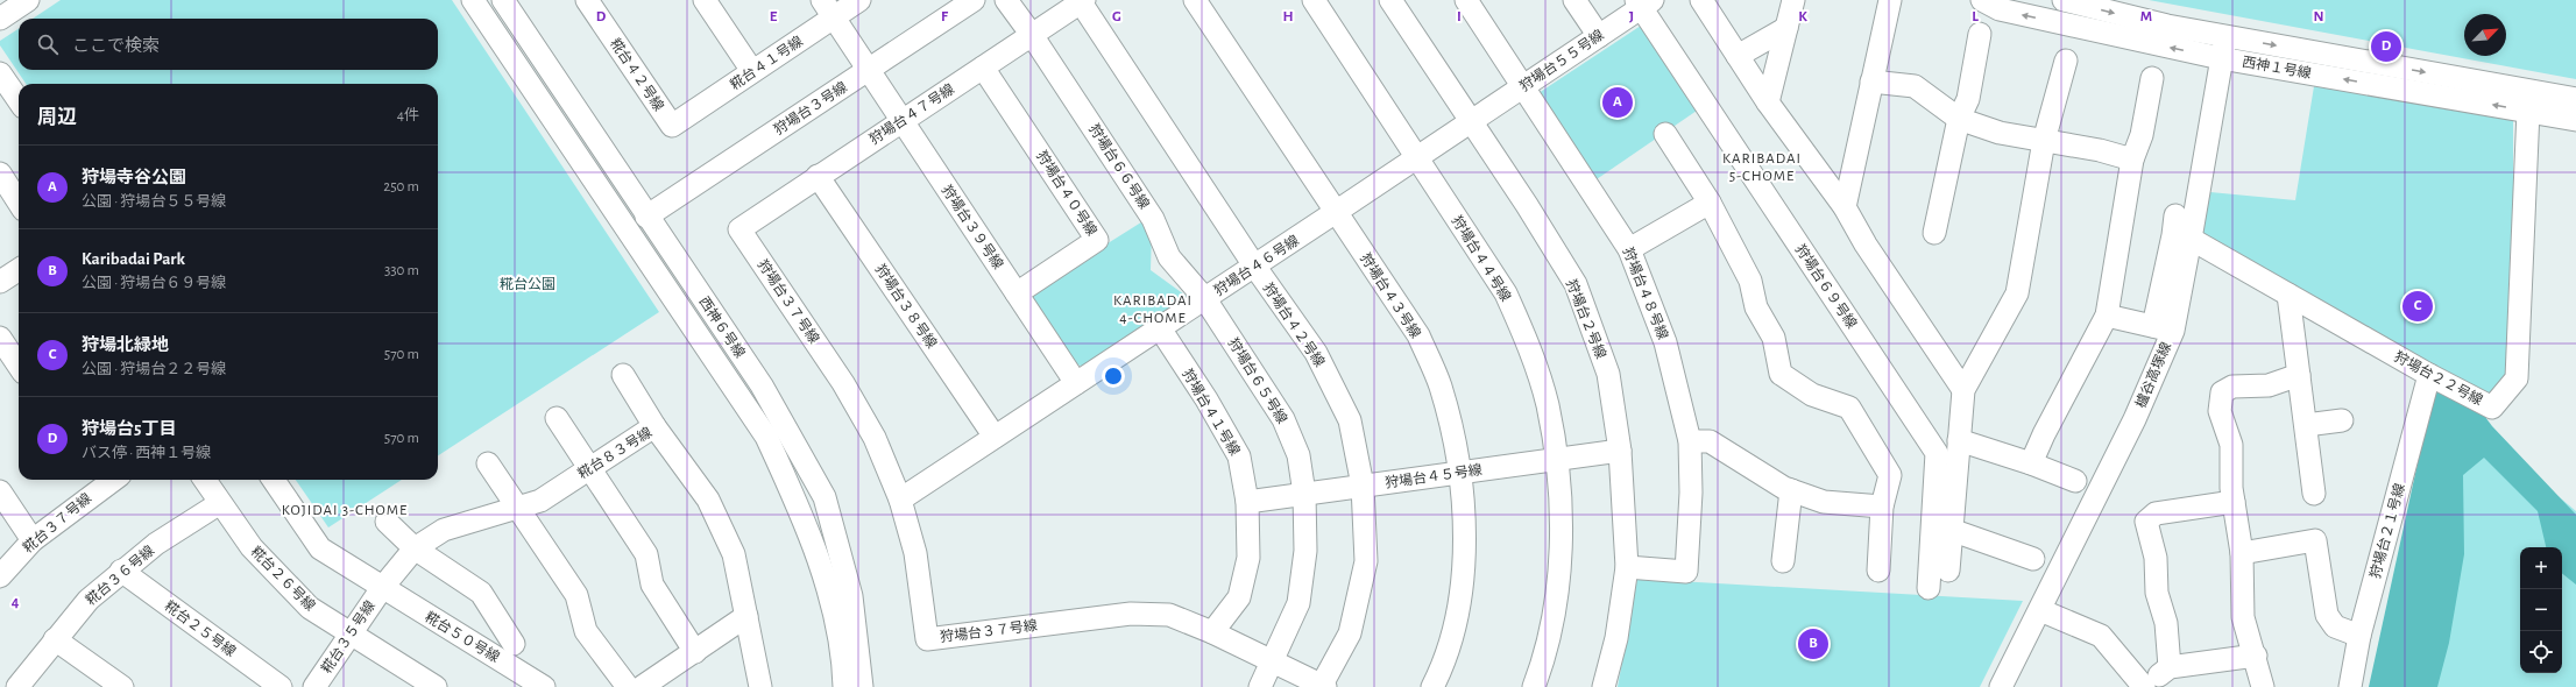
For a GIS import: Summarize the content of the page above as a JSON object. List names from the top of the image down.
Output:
{
  "streets": {
    "street": [
      "狩場台５５号線",
      "糀台４１号線",
      "西神１号線",
      "糀台４２号線",
      "狩場台３号線",
      "狩場台４７号線",
      "狩場台６６号線",
      "狩場台４０号線",
      "狩場台３９号線",
      "狩場台４４号線",
      "狩場台４６号線",
      "狩場台６９号線",
      "狩場台４８号線",
      "狩場台４３号線",
      "狩場台３７号線",
      "狩場台３８号線",
      "狩場台２号線",
      "狩場台４２号線",
      "西神６号線",
      "櫨谷高塚線",
      "狩場台２２号線",
      "狩場台６５号線",
      "狩場台４１号線",
      "糀台８３号線",
      "狩場台４５号線",
      "糀台３７号線",
      "狩場台２１号線",
      "糀台３６号線",
      "糀台２６号線",
      "糀台２５号線",
      "糀台３５号線",
      "糀台５０号線"
    ]
  },
  "crossings": [
    ["狩場台５５号線", "狩場台４６号線"],
    ["狩場台５５号線", "狩場台６９号線"],
    ["狩場台５５号線", "狩場台４８号線"],
    ["狩場台５５号線", "狩場台２号線"],
    ["糀台４１号線", "糀台４２号線"],
    ["糀台４１号線", "狩場台３９号線"],
    ["西神１号線", "櫨谷高塚線"],
    ["西神１号線", "狩場台２２号線"],
    ["狩場台３号線", "狩場台３９号線"],
    ["狩場台３号線", "西神６号線"],
    ["狩場台４７号線", "狩場台６６号線"],
    ["狩場台４７号線", "狩場台４０号線"],
    ["狩場台４７号線", "狩場台３９号線"],
    ["狩場台４７号線", "狩場台３７号線"],
    ["狩場台４７号線", "狩場台３８号線"],
    ["狩場台４７号線", "狩場台４２号線"],
    ["狩場台６６号線", "狩場台４６号線"],
    ["狩場台６６号線", "狩場台６５号線"],
    ["狩場台４０号線", "狩場台３９号線"],
    ["狩場台３９号線", "狩場台４６号線"],
    ["狩場台４４号線", "狩場台４６号線"],
    ["狩場台４４号線", "狩場台４５号線"],
    ["狩場台４６号線", "狩場台４３号線"],
    ["狩場台４６号線", "狩場台３７号線"],
    ["狩場台４６号線", "狩場台３８号線"],
    ["狩場台４６号線", "狩場台２号線"],
    ["狩場台４６号線", "狩場台４２号線"],
    ["狩場台４６号線", "狩場台６５号線"],
    ["狩場台４６号線", "狩場台４１号線"],
    ["狩場台４８号線", "狩場台２号線"],
    ["狩場台４３号線", "狩場台４５号線"],
    ["狩場台３７号線", "狩場台４２号線"],
    ["狩場台３７号線", "狩場台６５号線"],
    ["狩場台３７号線", "狩場台４１号線"],
    ["狩場台２号線", "狩場台４５号線"],
    ["狩場台４２号線", "狩場台４５号線"],
    ["櫨谷高塚線", "狩場台２２号線"],
    ["狩場台２２号線", "狩場台２１号線"],
    ["狩場台６５号線", "狩場台４５号線"],
    ["狩場台４１号線", "狩場台４５号線"],
    ["糀台８３号線", "糀台３５号線"],
    ["糀台８３号線", "糀台５０号線"],
    ["糀台３６号線", "糀台２６号線"],
    ["糀台３６号線", "糀台２５号線"],
    ["糀台２６号線", "糀台３５号線"],
    ["糀台３５号線", "糀台５０号線"]
  ],
  "districts": ["KARIBADAI 5-CHOME", "KARIBADAI 4-CHOME", "KOJIDAI 3-CHOME"],
  "parks": ["糀台公園"],
  "north": "top right",
  "page": {
    "search": "ここで検索",
    "pins": [
      "D",
      "A",
      "C",
      "B"
    ],
    "heading": ["周辺", "4件"],
    "list": [
      {
        "mark": "A",
        "name": "狩場寺谷公園",
        "note": "公園 · 狩場台５５号線",
        "value": "250 m"
      },
      {
        "mark": "B",
        "name": "Karibadai Park",
        "note": "公園 · 狩場台６９号線",
        "value": "330 m"
      },
      {
        "mark": "C",
        "name": "狩場北緑地",
        "note": "公園 · 狩場台２２号線",
        "value": "570 m"
      },
      {
        "mark": "D",
        "name": "狩場台5丁目",
        "note": "バス停 · 西神１号線",
        "value": "570 m"
      }
    ],
    "map_buttons": ["+", "−"]
  },
  "grid": {
    "columns": [
      "D",
      "E",
      "F",
      "G",
      "H",
      "I",
      "J",
      "K",
      "L",
      "M",
      "N"
    ],
    "rows": ["4"]
  }
}
